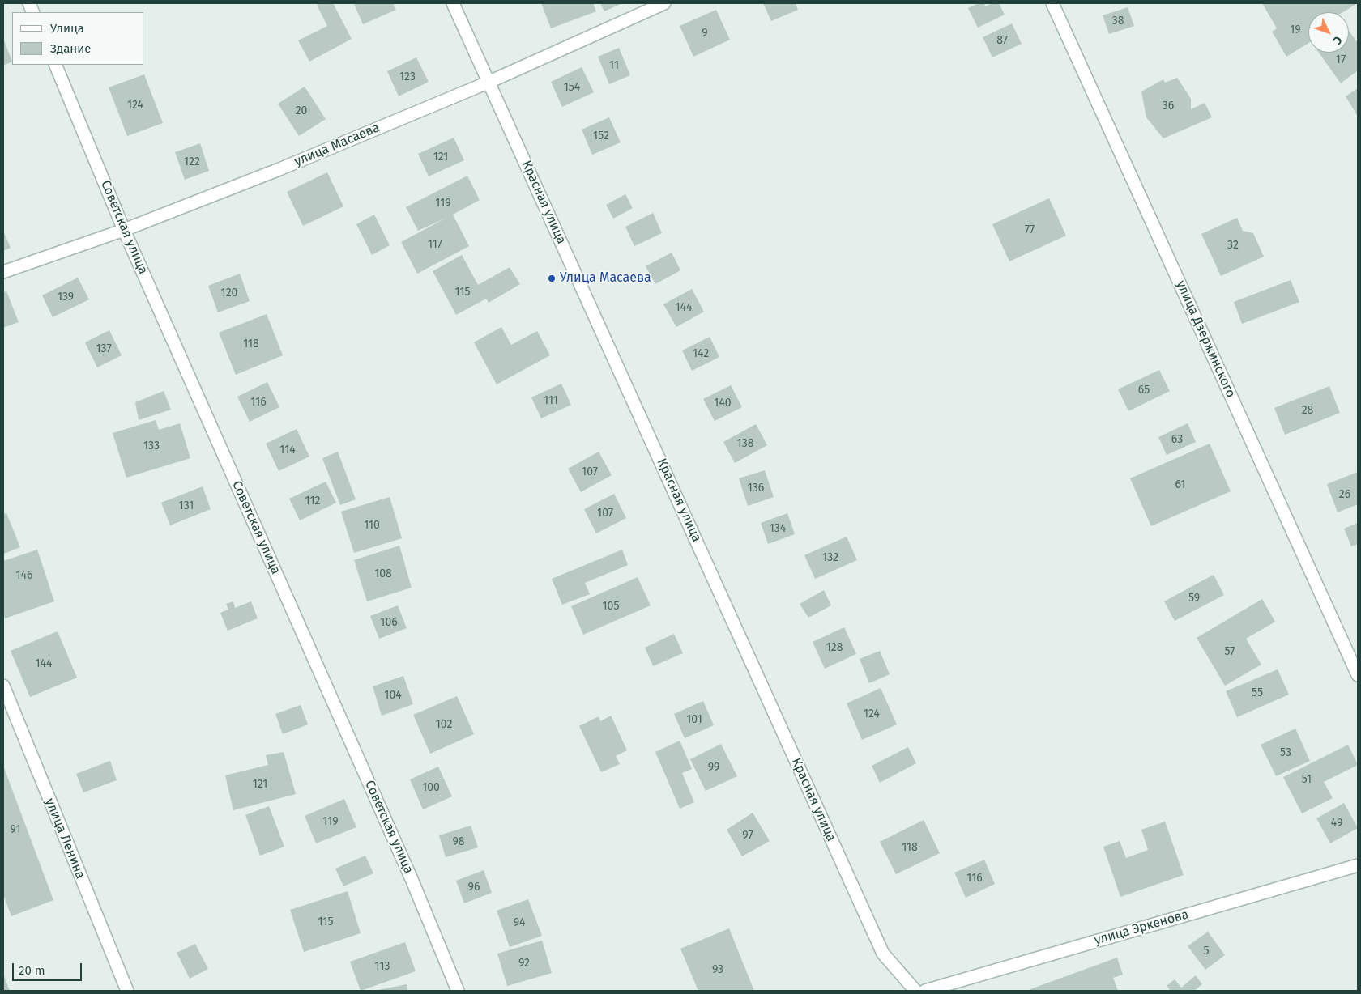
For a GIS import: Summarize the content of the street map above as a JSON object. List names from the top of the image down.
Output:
{
  "streets": {
    "street": [
      "улица Масаева",
      "Красная улица",
      "Советская улица",
      "улица Дзержинского",
      "улица Ленина",
      "улица Эркенова"
    ]
  },
  "crossings": [
    ["улица Масаева", "Красная улица"],
    ["улица Масаева", "Советская улица"]
  ],
  "places": ["Улица Масаева"],
  "house_numbers": [
    "38",
    "19",
    "9",
    "87",
    "17",
    "11",
    "123",
    "154",
    "124",
    "36",
    "20",
    "152",
    "121",
    "122",
    "119",
    "77",
    "117",
    "32",
    "115",
    "120",
    "139",
    "144",
    "118",
    "137",
    "142",
    "65",
    "111",
    "116",
    "140",
    "28",
    "63",
    "138",
    "133",
    "114",
    "107",
    "61",
    "136",
    "26",
    "112",
    "131",
    "107",
    "110",
    "134",
    "132",
    "108",
    "146",
    "59",
    "105",
    "106",
    "128",
    "57",
    "144",
    "55",
    "104",
    "124",
    "101",
    "102",
    "53",
    "99",
    "51",
    "121",
    "100",
    "119",
    "49",
    "91",
    "97",
    "98",
    "118",
    "116",
    "96",
    "115",
    "94",
    "5",
    "92",
    "113",
    "93"
  ],
  "legend": ["Улица", "Здание"],
  "scale_bar": "20 m",
  "north": "bottom right"
}
